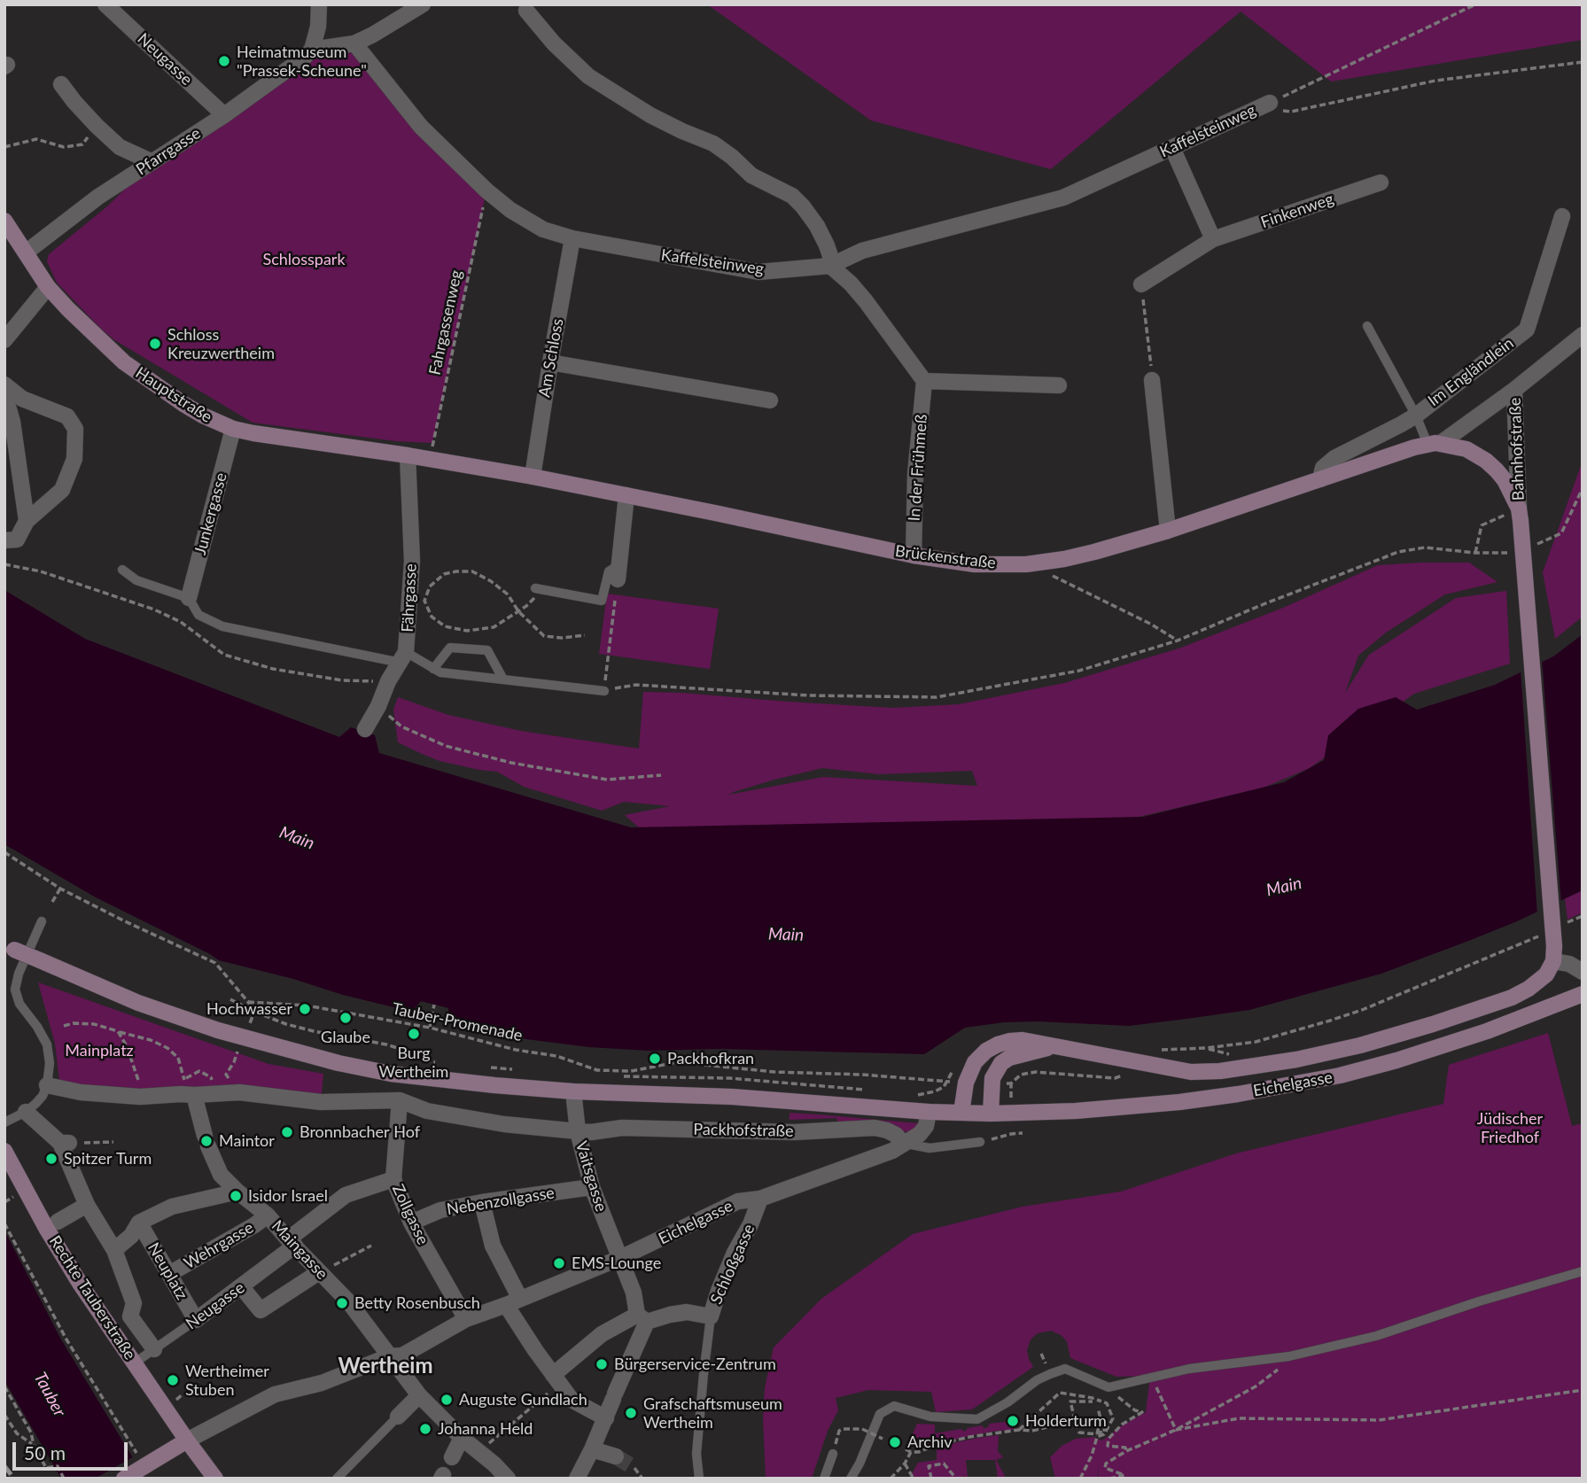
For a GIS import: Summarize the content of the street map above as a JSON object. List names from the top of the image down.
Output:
{
  "streets": {
    "street": [
      "Neugasse",
      "Kaffelsteinweg",
      "Pfarrgasse",
      "Finkenweg",
      "Am Schloss",
      "Im Engländlein",
      "Hauptstraße",
      "Bahnhofstraße",
      "In der Frühmeß",
      "Junkergasse",
      "Brückenstraße",
      "Fährgasse",
      "Eichelgasse",
      "Packhofstraße",
      "Vaitsgasse",
      "Nebenzollgasse",
      "Zollgasse",
      "Wehrgasse",
      "Maingasse",
      "Schloßgasse",
      "Neuplatz",
      "Rechte Tauberstraße"
    ],
    "path": ["Fahrgassenweg", "Tauber-Promenade"]
  },
  "crossings": [
    ["Neugasse", "Pfarrgasse"],
    ["Neugasse", "Zollgasse"],
    ["Neugasse", "Maingasse"],
    ["Neugasse", "Neuplatz"],
    ["Neugasse", "Rechte Tauberstraße"],
    ["Kaffelsteinweg", "Fahrgassenweg"],
    ["Kaffelsteinweg", "Am Schloss"],
    ["Pfarrgasse", "Hauptstraße"],
    ["Fahrgassenweg", "Brückenstraße"],
    ["Am Schloss", "Brückenstraße"],
    ["Im Engländlein", "Brückenstraße"],
    ["Hauptstraße", "Junkergasse"],
    ["Hauptstraße", "Brückenstraße"],
    ["Hauptstraße", "Fährgasse"],
    ["Bahnhofstraße", "Brückenstraße"],
    ["In der Frühmeß", "Brückenstraße"],
    ["Brückenstraße", "Fährgasse"],
    ["Eichelgasse", "Packhofstraße"],
    ["Eichelgasse", "Vaitsgasse"],
    ["Eichelgasse", "Zollgasse"],
    ["Eichelgasse", "Maingasse"],
    ["Eichelgasse", "Schloßgasse"],
    ["Eichelgasse", "Rechte Tauberstraße"],
    ["Packhofstraße", "Vaitsgasse"],
    ["Vaitsgasse", "Nebenzollgasse"],
    ["Nebenzollgasse", "Zollgasse"],
    ["Wehrgasse", "Maingasse"],
    ["Wehrgasse", "Neuplatz"]
  ],
  "districts": ["Wertheim"],
  "water": ["Main", "Tauber"],
  "parks": ["Schlosspark", "Mainplatz", "Jüdischer Friedhof"],
  "places": [
    "Heimatmuseum \"Prassek-Scheune\"",
    "Schloss Kreuzwertheim",
    "Hochwasser",
    "Glaube",
    "Burg Wertheim",
    "Packhofkran",
    "Bronnbacher Hof",
    "Maintor",
    "Spitzer Turm",
    "Isidor Israel",
    "EMS-Lounge",
    "Betty Rosenbusch",
    "Bürgerservice-Zentrum",
    "Wertheimer Stuben",
    "Auguste Gundlach",
    "Grafschaftsmuseum Wertheim",
    "Holderturm",
    "Johanna Held",
    "Archiv"
  ],
  "scale_bar": "50 m"
}
